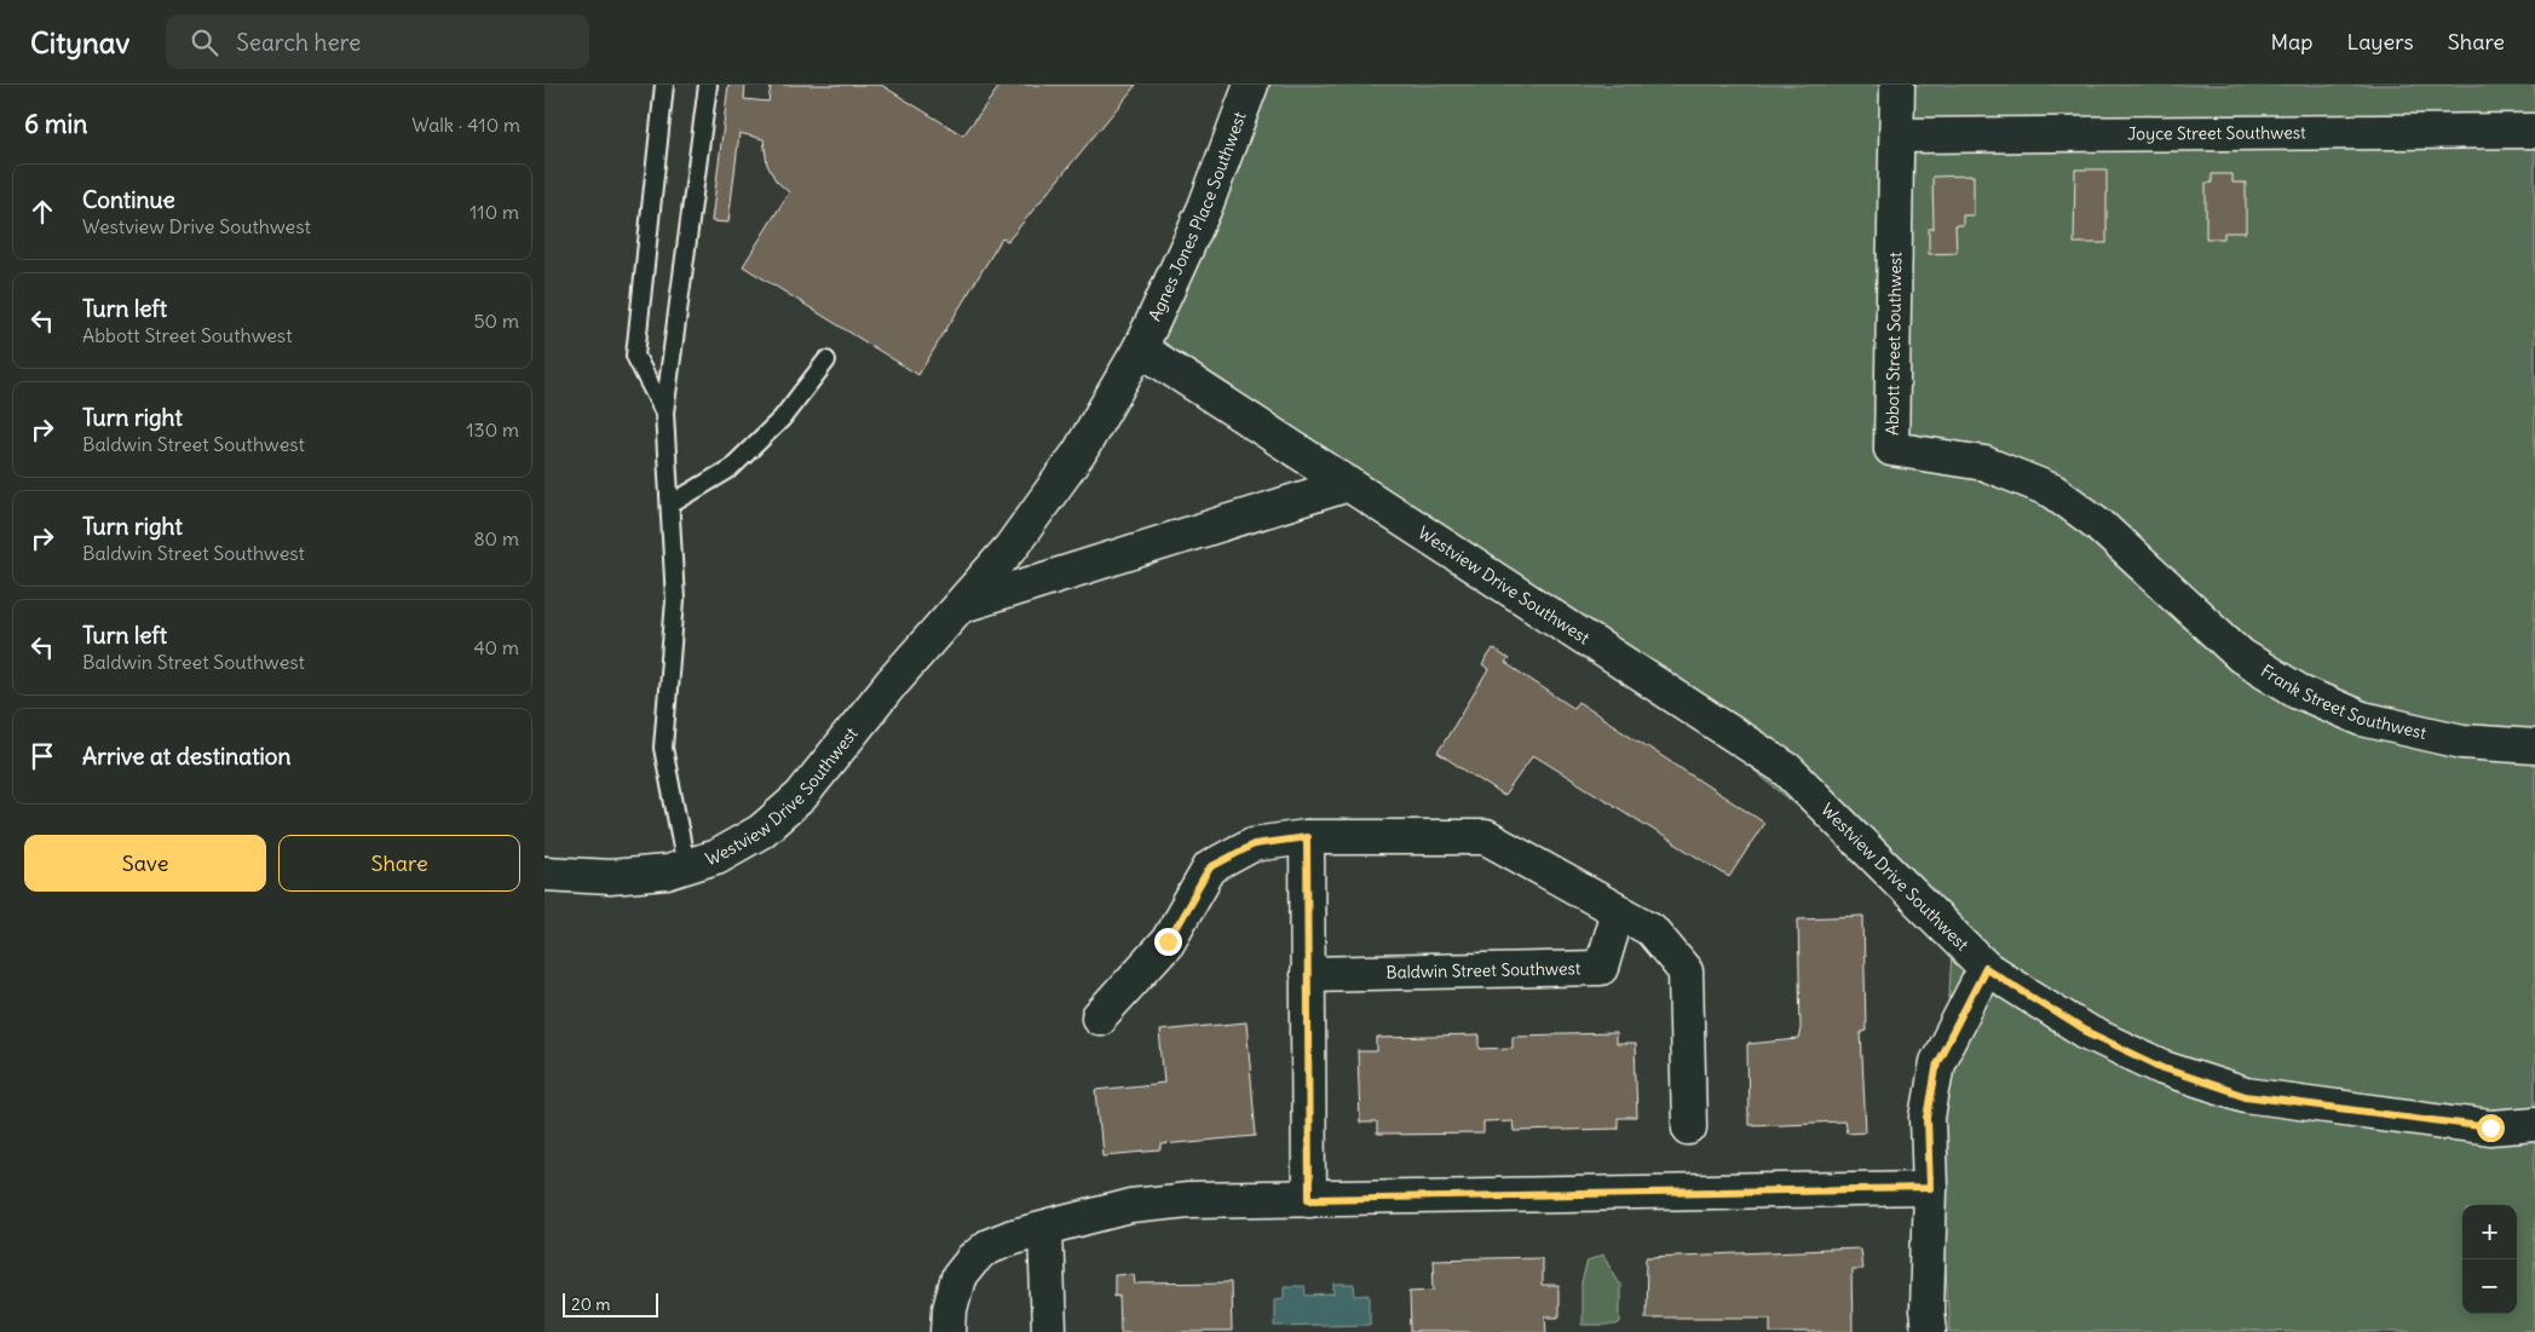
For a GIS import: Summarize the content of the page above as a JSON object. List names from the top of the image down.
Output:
{
  "streets": {
    "street": [
      "Joyce Street Southwest",
      "Agnes Jones Place Southwest",
      "Abbott Street Southwest",
      "Westview Drive Southwest",
      "Frank Street Southwest",
      "Baldwin Street Southwest"
    ]
  },
  "crossings": [
    ["Joyce Street Southwest", "Abbott Street Southwest"],
    ["Agnes Jones Place Southwest", "Westview Drive Southwest"],
    ["Abbott Street Southwest", "Frank Street Southwest"]
  ],
  "scale_bar": "20 m",
  "page": {
    "header": "Citynav",
    "search": "Search here",
    "nav": ["Map", "Layers", "Share"],
    "heading": ["6 min", "Walk · 410 m"],
    "list": [
      ["Continue", "Westview Drive Southwest", "110 m"],
      ["Turn left", "Abbott Street Southwest", "50 m"],
      ["Turn right", "Baldwin Street Southwest", "130 m"],
      ["Turn right", "Baldwin Street Southwest", "80 m"],
      ["Turn left", "Baldwin Street Southwest", "40 m"],
      "Arrive at destination"
    ],
    "buttons": ["Save", "Share"],
    "map_buttons": ["+", "−"],
    "scale": "20 m"
  }
}
